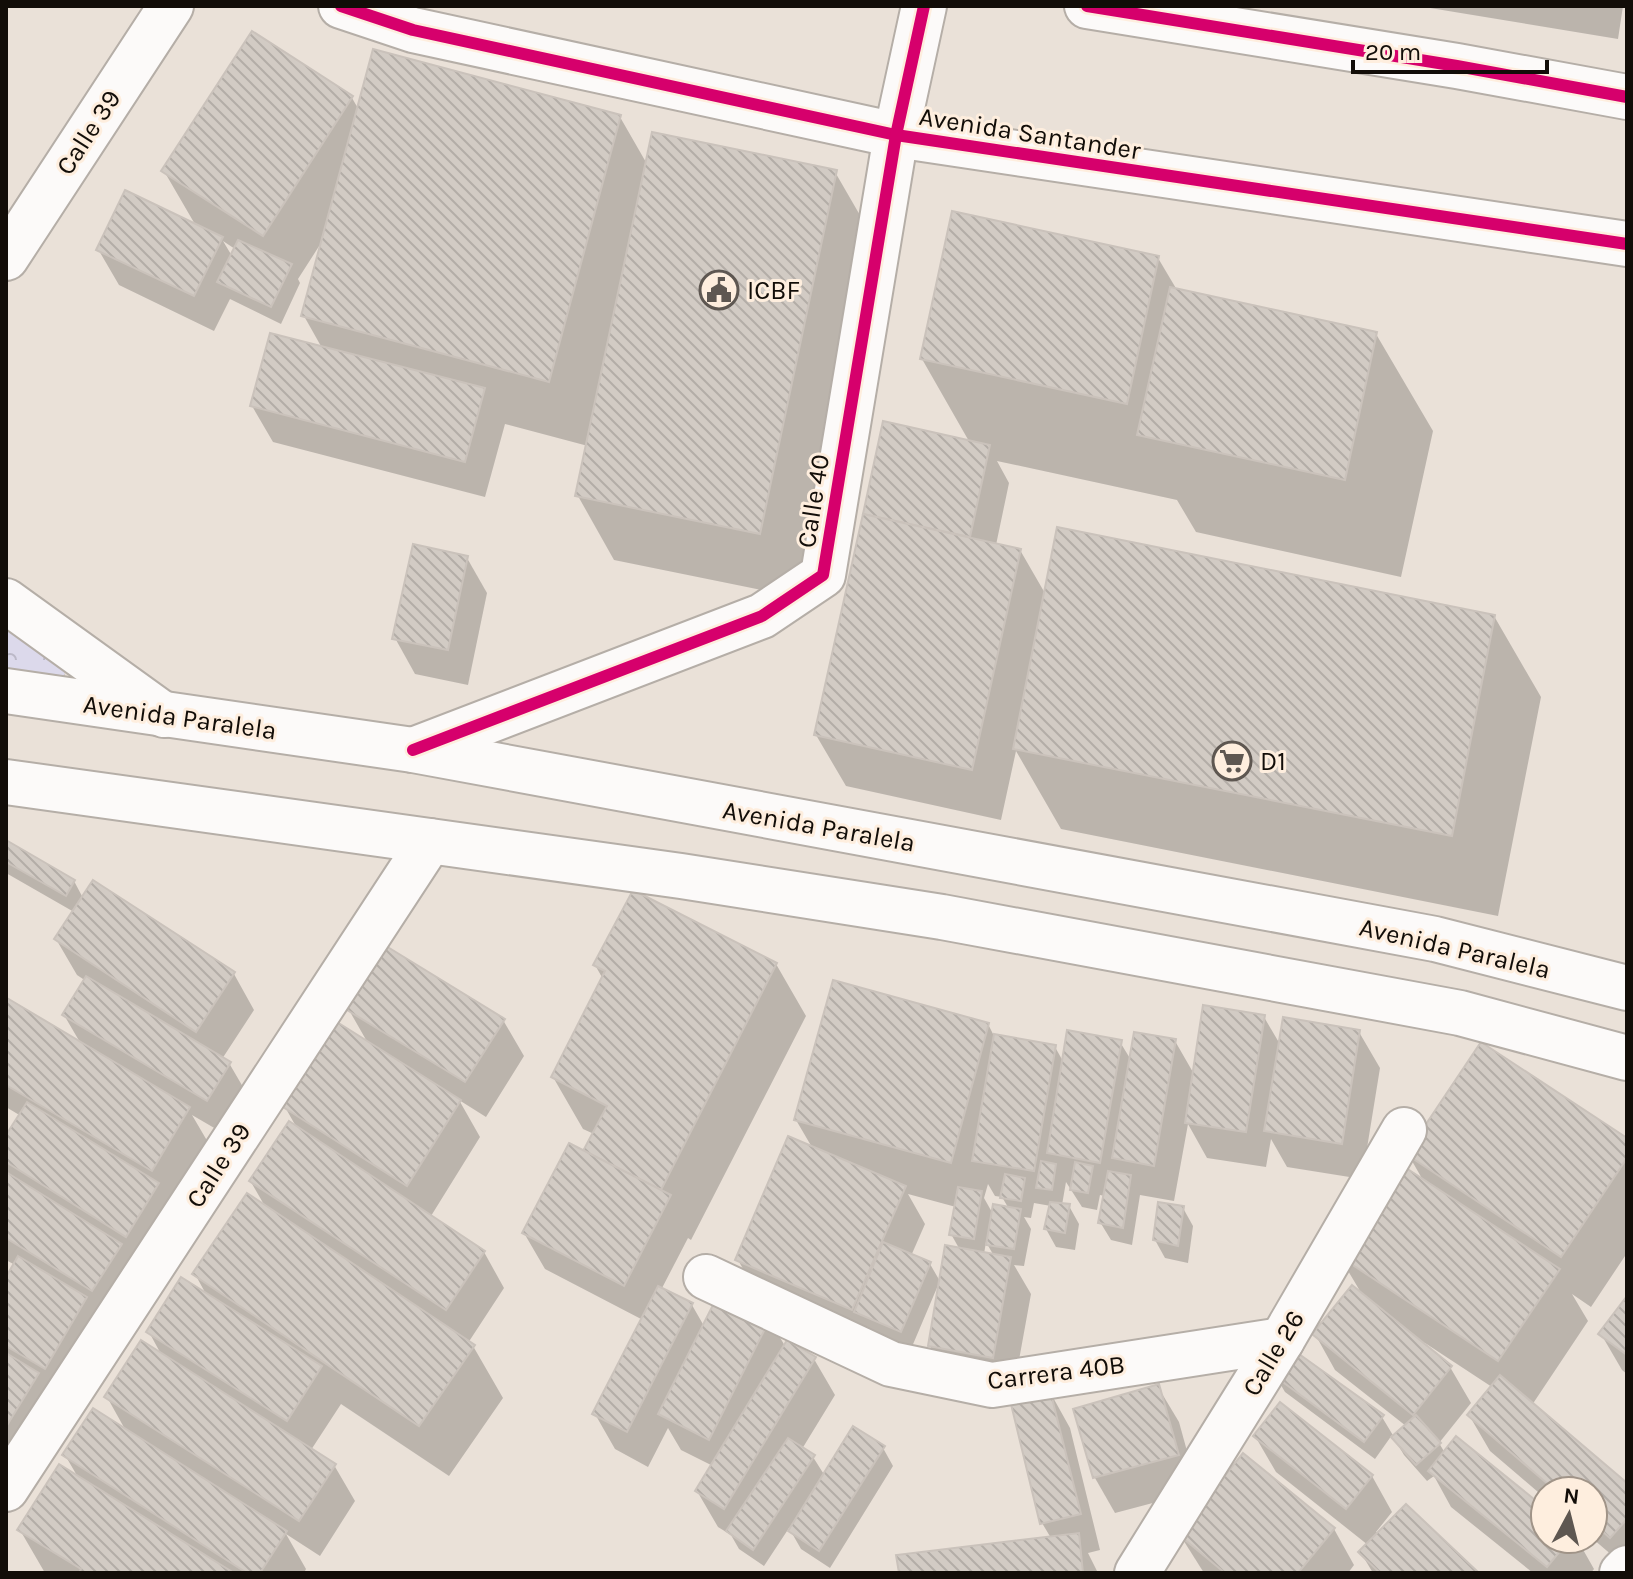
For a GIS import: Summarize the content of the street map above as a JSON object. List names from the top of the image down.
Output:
{
  "streets": {
    "main road": [
      "Calle 39",
      "Avenida Santander",
      "Calle 40",
      "Avenida Paralela",
      "Calle 26",
      "Carrera 40B"
    ]
  },
  "crossings": [
    ["Avenida Santander", "Calle 40"],
    ["Calle 40", "Avenida Paralela"],
    ["Calle 26", "Carrera 40B"]
  ],
  "places": {
    "public building": ["ICBF"],
    "supermarket": ["D1"]
  },
  "scale_bar": "20 m",
  "north": "top"
}
